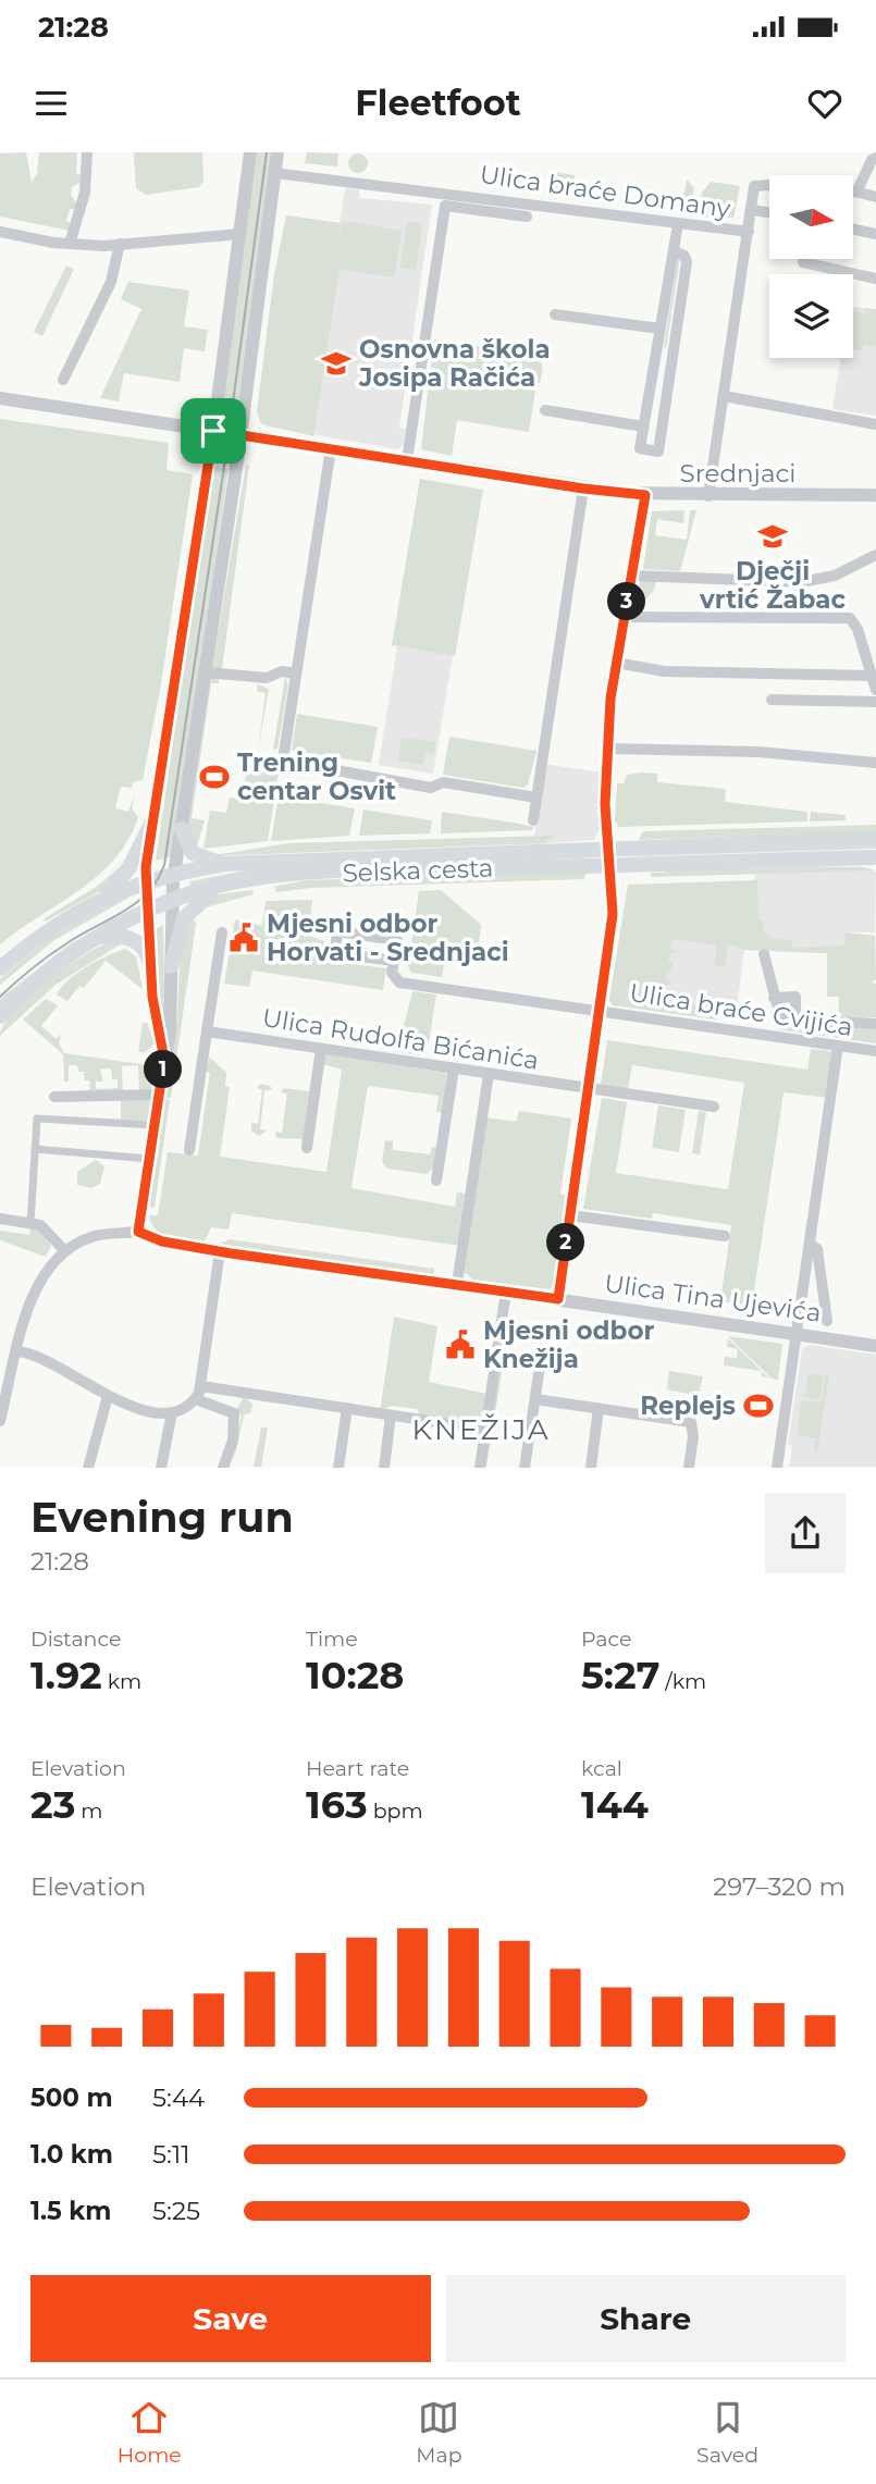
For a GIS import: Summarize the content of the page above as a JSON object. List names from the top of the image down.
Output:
{
  "streets": {
    "main road": ["Selska cesta"],
    "street": [
      "Ulica braće Domany",
      "Srednjaci",
      "Ulica braće Cvijića",
      "Ulica Rudolfa Bićanića",
      "Ulica Tina Ujevića"
    ]
  },
  "districts": ["KNEŽIJA"],
  "places": {
    "school or university": ["Osnovna škola Josipa Račića", "Dječji vrtić Žabac"],
    "sports": ["Trening centar Osvit", "Replejs"],
    "public building": ["Mjesni odbor Horvati - Srednjaci", "Mjesni odbor Knežija"]
  },
  "north": "right",
  "page": {
    "status": "21:28",
    "header": "Fleetfoot",
    "pins": ["3", "1", "2"],
    "heading": ["Evening run", "21:28"],
    "stats": [
      ["Distance", "1.92 km"],
      ["Time", "10:28"],
      ["Pace", "5:27 /km"],
      ["Elevation", "23 m"],
      ["Heart rate", "163 bpm"],
      ["kcal", "144"]
    ],
    "chart": ["Elevation", "297–320 m"],
    "list": [
      {
        "name": "500 m",
        "note": "5:44"
      },
      {
        "name": "1.0 km",
        "note": "5:11"
      },
      {
        "name": "1.5 km",
        "note": "5:25"
      }
    ],
    "buttons": ["Save", "Share"],
    "tabs": ["Home", "Map", "Saved"]
  }
}
